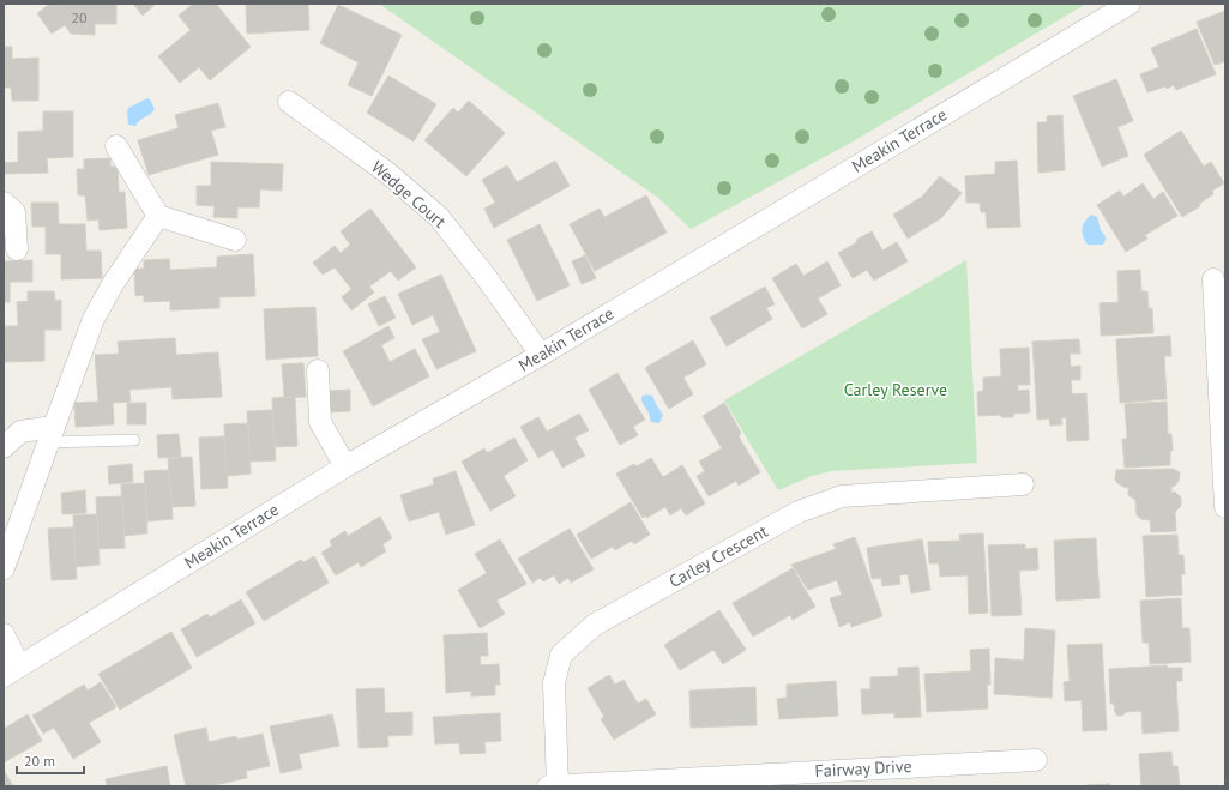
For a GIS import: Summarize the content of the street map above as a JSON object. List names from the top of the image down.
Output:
{
  "streets": {
    "street": [
      "Meakin Terrace",
      "Wedge Court",
      "Carley Crescent",
      "Fairway Drive"
    ]
  },
  "crossings": [
    ["Meakin Terrace", "Wedge Court"],
    ["Carley Crescent", "Fairway Drive"]
  ],
  "parks": ["Carley Reserve"],
  "house_numbers": ["20"],
  "scale_bar": "20 m"
}
